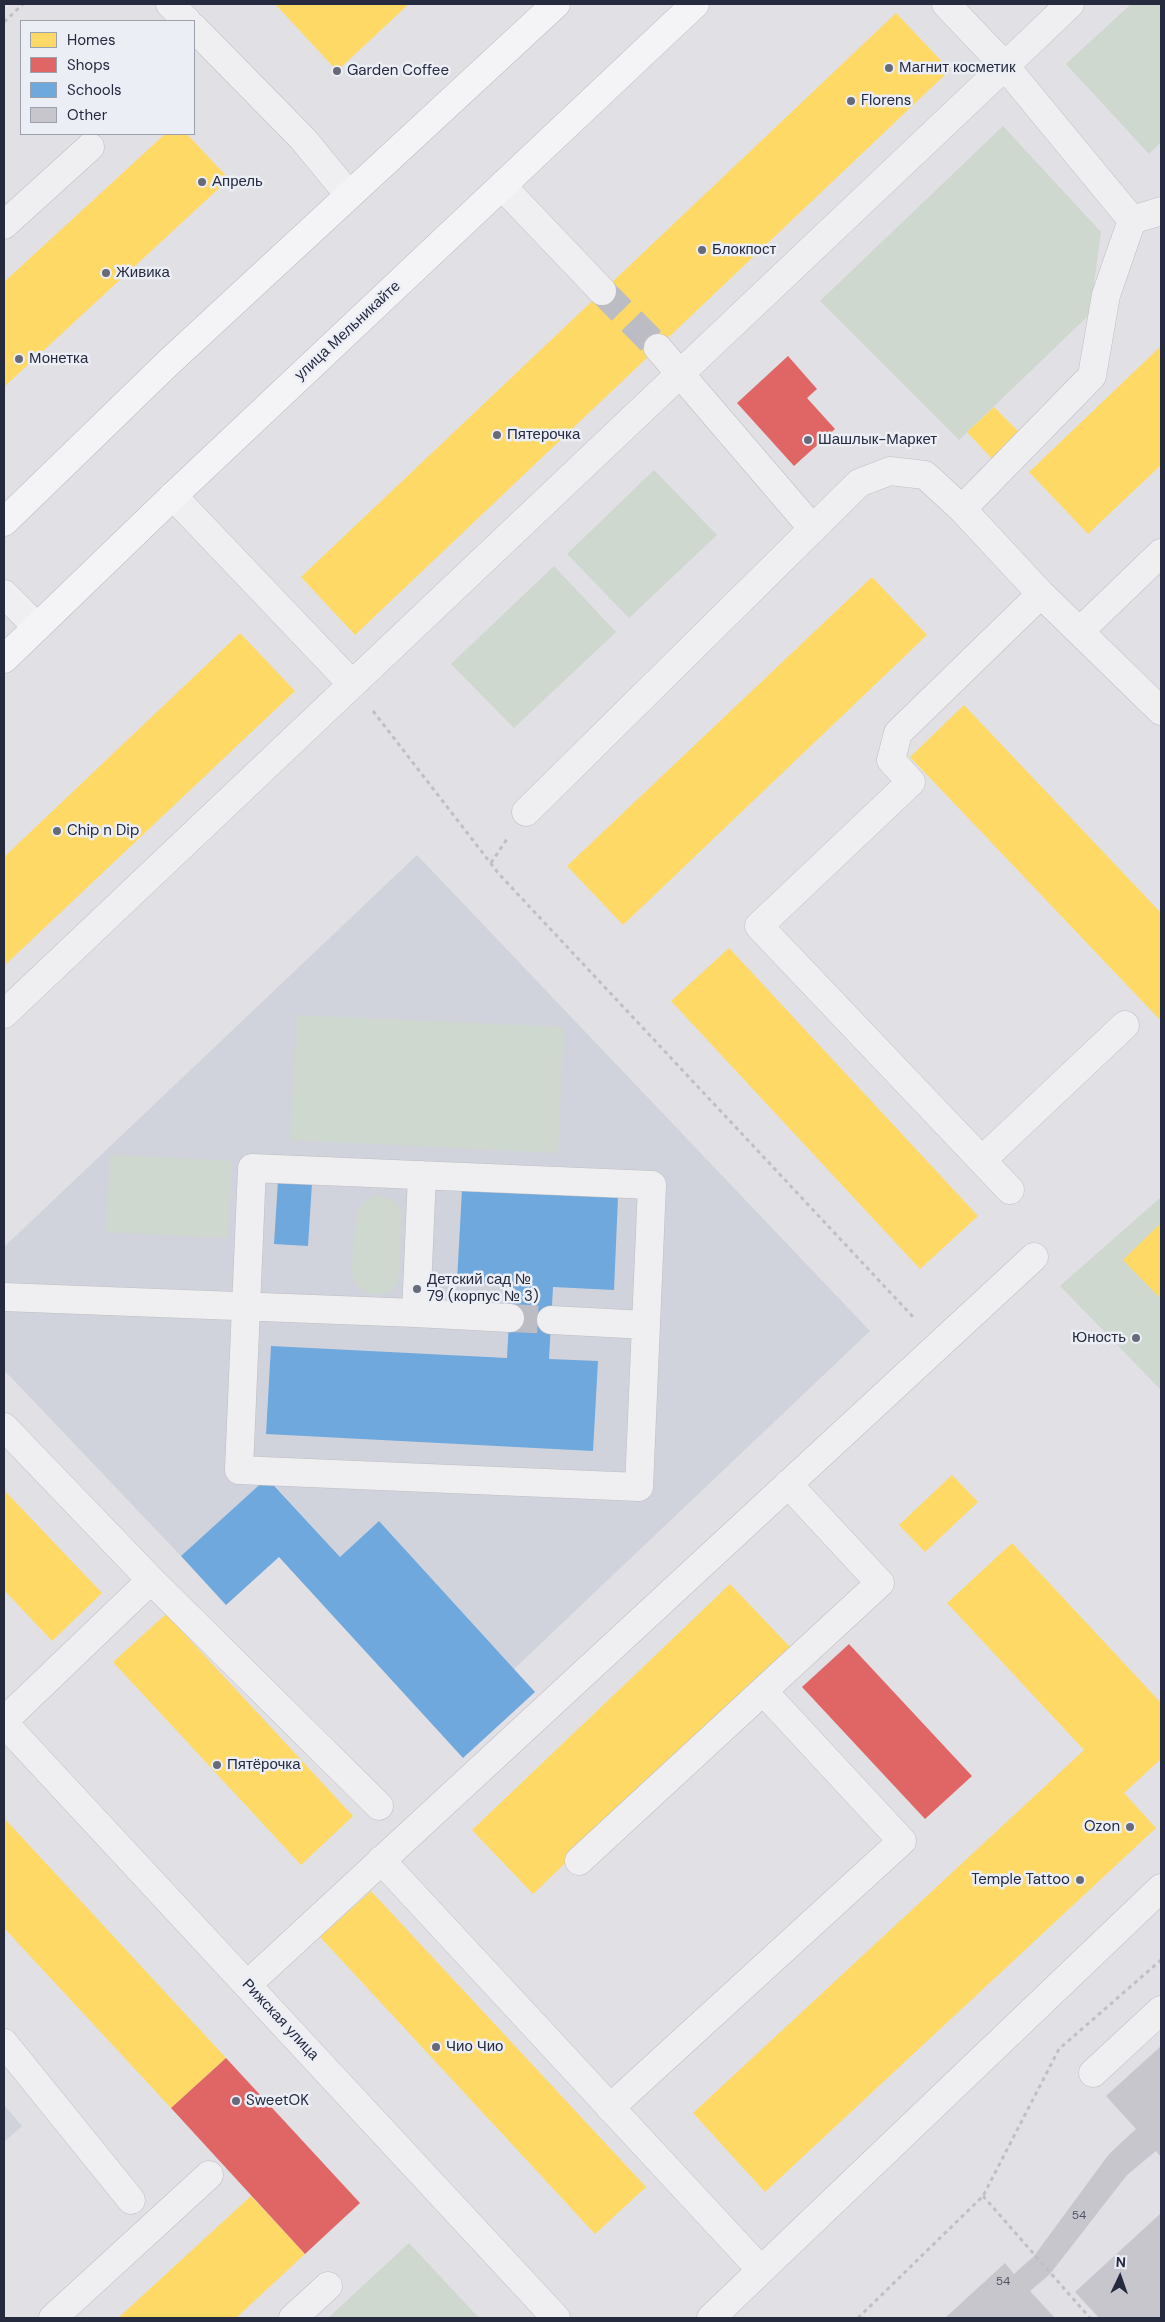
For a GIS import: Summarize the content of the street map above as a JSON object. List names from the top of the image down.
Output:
{
  "streets": {
    "main road": ["улица Мельникайте"],
    "street": ["Рижская улица"]
  },
  "places": [
    "Магнит косметик",
    "Garden Coffee",
    "Florens",
    "Апрель",
    "Блокпост",
    "Живика",
    "Монетка",
    "Пятерочка",
    "Шашлык-Маркет",
    "Chip n Dip",
    "Детский сад № 79 (корпус № 3)",
    "Юность",
    "Пятёрочка",
    "Ozon",
    "Temple Tattoo",
    "Чио Чио",
    "SweetOK"
  ],
  "house_numbers": ["54", "54"],
  "legend": [
    "Homes",
    "Shops",
    "Schools",
    "Other"
  ],
  "north": "top"
}
